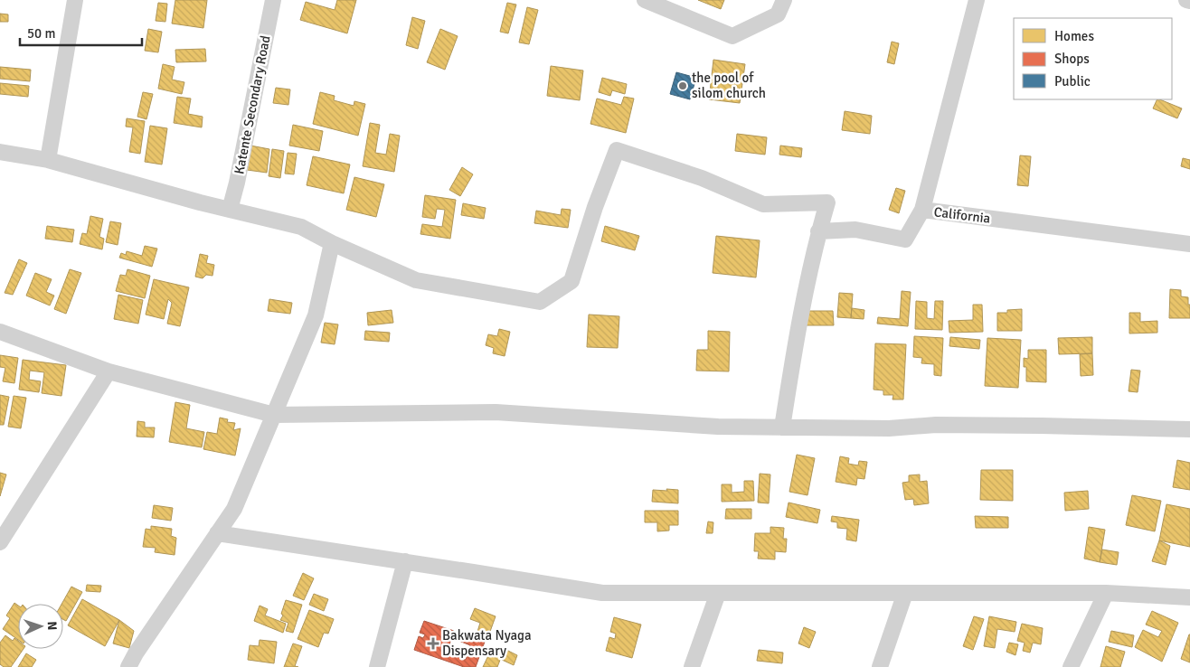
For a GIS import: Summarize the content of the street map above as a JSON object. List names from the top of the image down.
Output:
{
  "streets": {
    "street": ["Katente Secondary Road", "California"]
  },
  "places": {
    "other": ["the pool of silom church"],
    "health": ["Bakwata Nyaga Dispensary"]
  },
  "legend": ["Homes", "Shops", "Public"],
  "scale_bar": "50 m",
  "north": "right"
}
